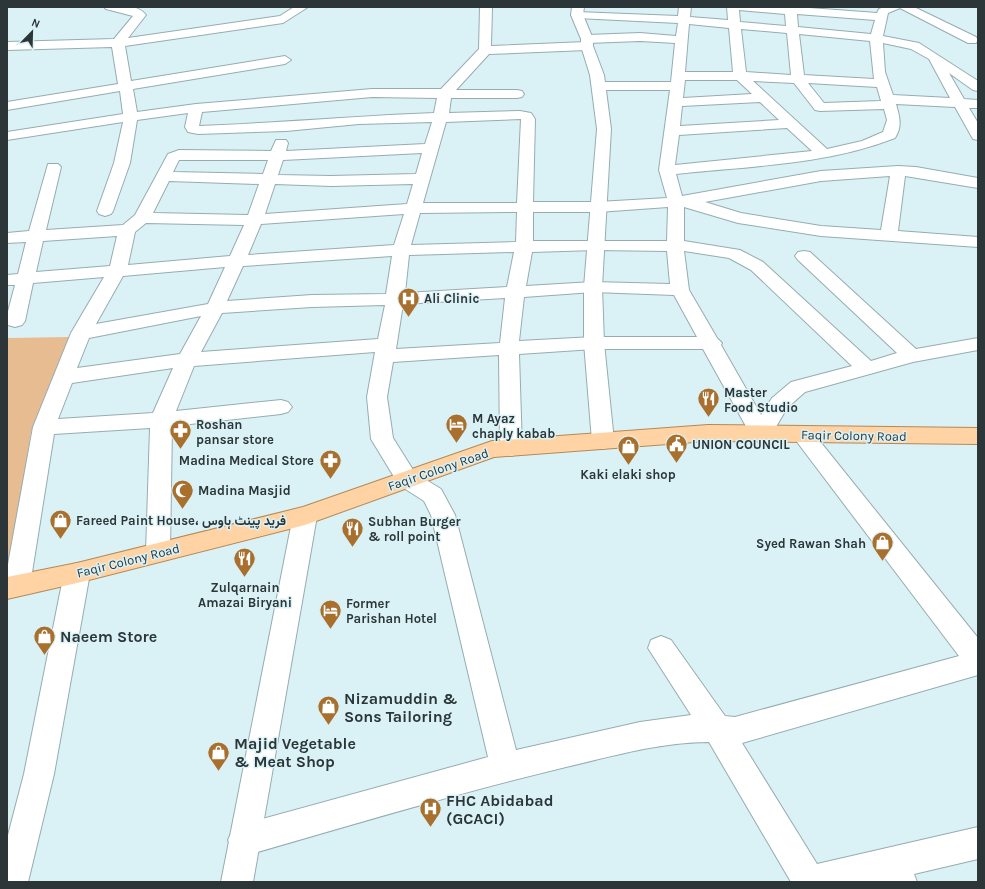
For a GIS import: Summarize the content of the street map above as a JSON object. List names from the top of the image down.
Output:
{
  "streets": {
    "main road": ["Faqir Colony Road"]
  },
  "places": {
    "hospital": ["Ali Clinic", "FHC Abidabad (GCACI)"],
    "restaurant": ["Master Food Studio", "Subhan Burger & roll point", "Zulqarnain Amazai Biryani"],
    "hotel": ["M Ayaz chaply kabab", "Former Parishan Hotel"],
    "pharmacy": ["Roshan pansar store", "Madina Medical Store"],
    "public building": ["UNION COUNCIL"],
    "shop": [
      "Kaki elaki shop",
      "Fareed Paint House، فرید پینٹ ہاوس",
      "Syed Rawan Shah",
      "Naeem Store",
      "Nizamuddin & Sons Tailoring",
      "Majid Vegetable & Meat Shop"
    ],
    "mosque": ["Madina Masjid"]
  },
  "north": "top right"
}
